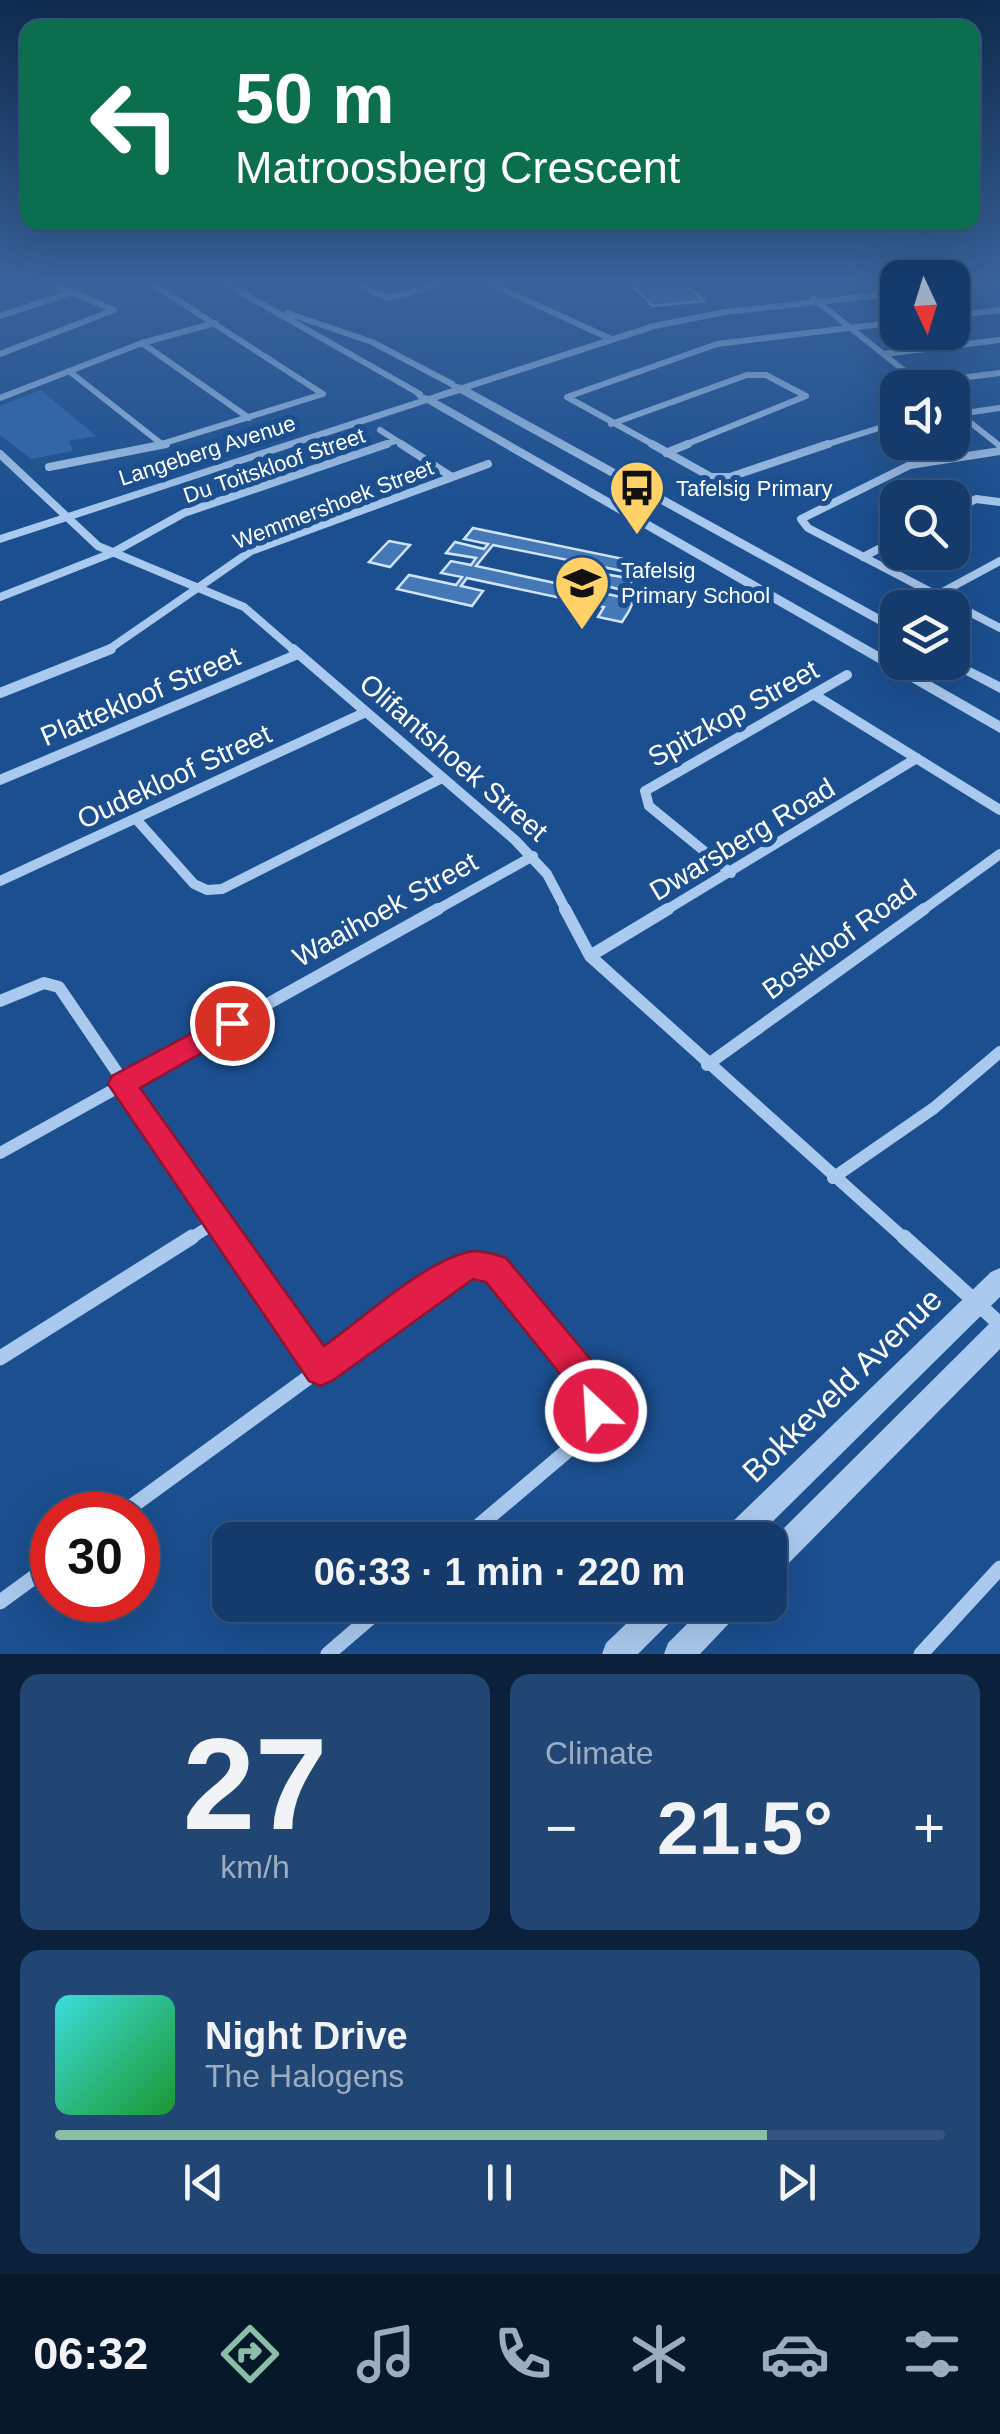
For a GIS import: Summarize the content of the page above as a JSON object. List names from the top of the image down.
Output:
{
  "streets": {
    "street": [
      "Langeberg Avenue",
      "Du Toitskloof Street",
      "Wemmershoek Street",
      "Plattekloof Street",
      "Spitzkop Street",
      "Olifantshoek Street",
      "Oudekloof Street",
      "Dwarsberg Road",
      "Waaihoek Street",
      "Boskloof Road",
      "Bokkeveld Avenue"
    ]
  },
  "crossings": [
    ["Langeberg Avenue", "Olifantshoek Street"],
    ["Du Toitskloof Street", "Olifantshoek Street"],
    ["Wemmershoek Street", "Olifantshoek Street"],
    ["Plattekloof Street", "Olifantshoek Street"],
    ["Spitzkop Street", "Dwarsberg Road"],
    ["Olifantshoek Street", "Oudekloof Street"],
    ["Olifantshoek Street", "Dwarsberg Road"],
    ["Olifantshoek Street", "Waaihoek Street"],
    ["Olifantshoek Street", "Boskloof Road"],
    ["Olifantshoek Street", "Bokkeveld Avenue"]
  ],
  "places": {
    "bus stop": ["Tafelsig Primary"],
    "school or university": ["Tafelsig Primary School"]
  },
  "north": "bottom",
  "page": {
    "turn": ["50 m", "Matroosberg Crescent"],
    "limit": "30",
    "trip": "06:33 · 1 min · 220 m",
    "tile": [
      ["27", "km/h"],
      "Climate"
    ],
    "heat": ["−", "21.5°", "+"],
    "song": ["Night Drive", "The Halogens"],
    "tabs": "06:32"
  }
}
